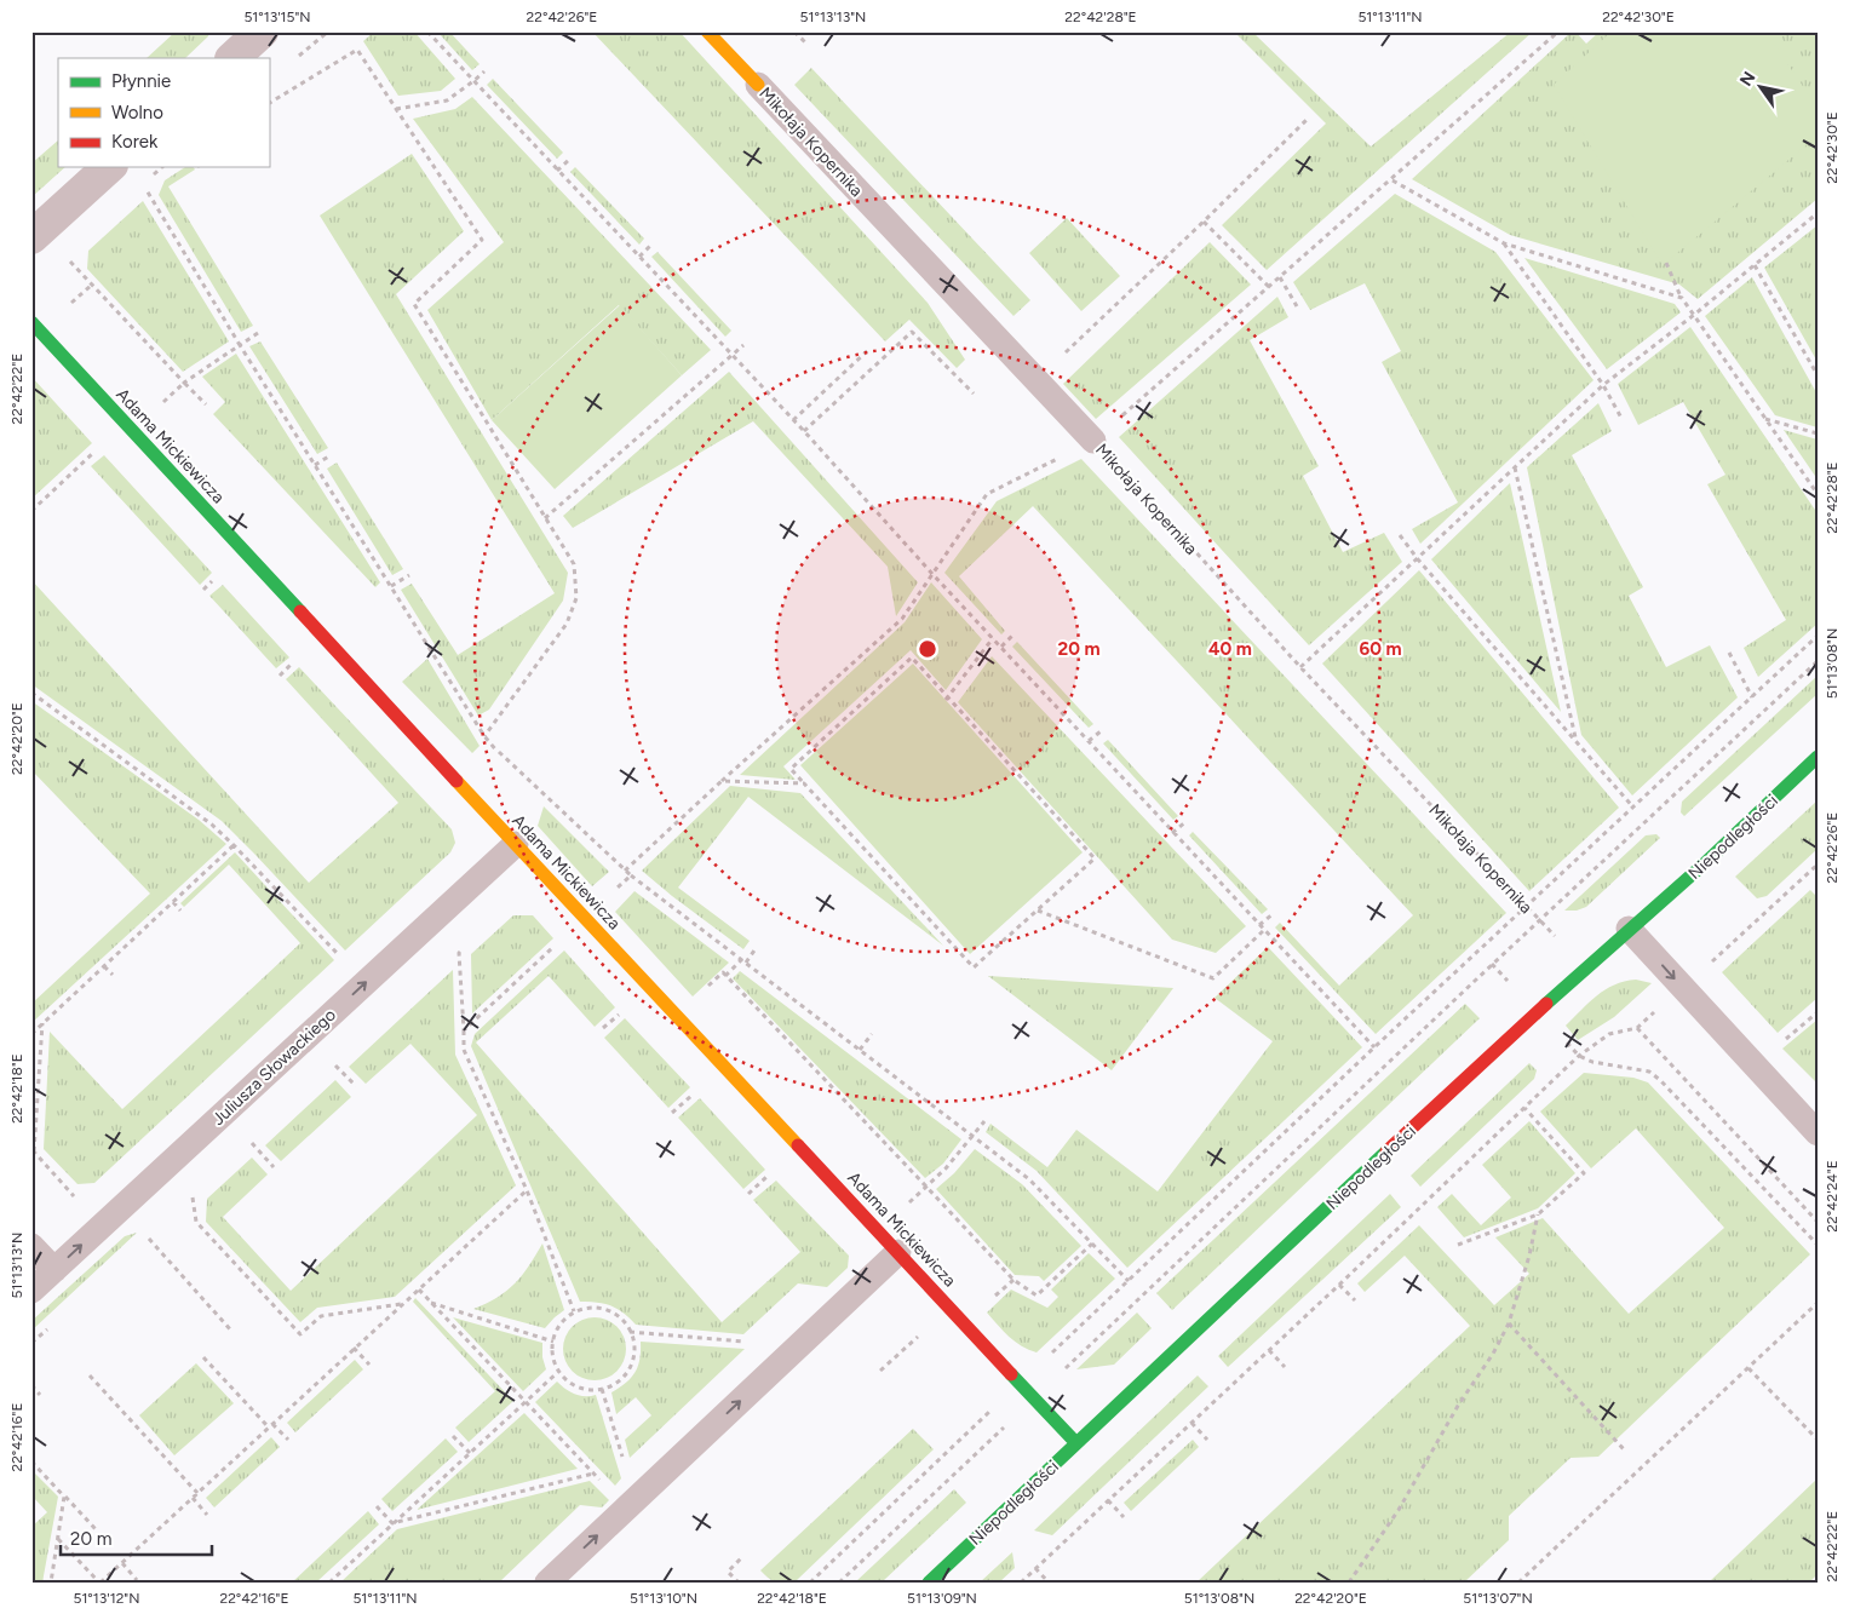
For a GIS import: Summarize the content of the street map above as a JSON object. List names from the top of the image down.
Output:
{
  "streets": {
    "street": ["Mikołaja Kopernika", "Adama Mickiewicza", "Niepodległości"],
    "lane": ["Juliusza Słowackiego"]
  },
  "crossings": [
    ["Mikołaja Kopernika", "Niepodległości"],
    ["Adama Mickiewicza", "Niepodległości"],
    ["Adama Mickiewicza", "Juliusza Słowackiego"]
  ],
  "one_way": ["Juliusza Słowackiego"],
  "legend": ["Płynnie", "Wolno", "Korek"],
  "scale_bar": "20 m",
  "north": "top left",
  "coordinates": [
    "51°13'15\"N",
    "22°42'26\"E",
    "51°13'13\"N",
    "22°42'28\"E",
    "51°13'11\"N",
    "22°42'30\"E",
    "22°42'22\"E",
    "51°13'08\"N",
    "22°42'20\"E",
    "22°42'18\"E",
    "22°42'24\"E",
    "22°42'16\"E",
    "51°13'12\"N",
    "51°13'10\"N",
    "51°13'09\"N",
    "51°13'07\"N"
  ],
  "rings": ["20 m", "40 m", "60 m"]
}
